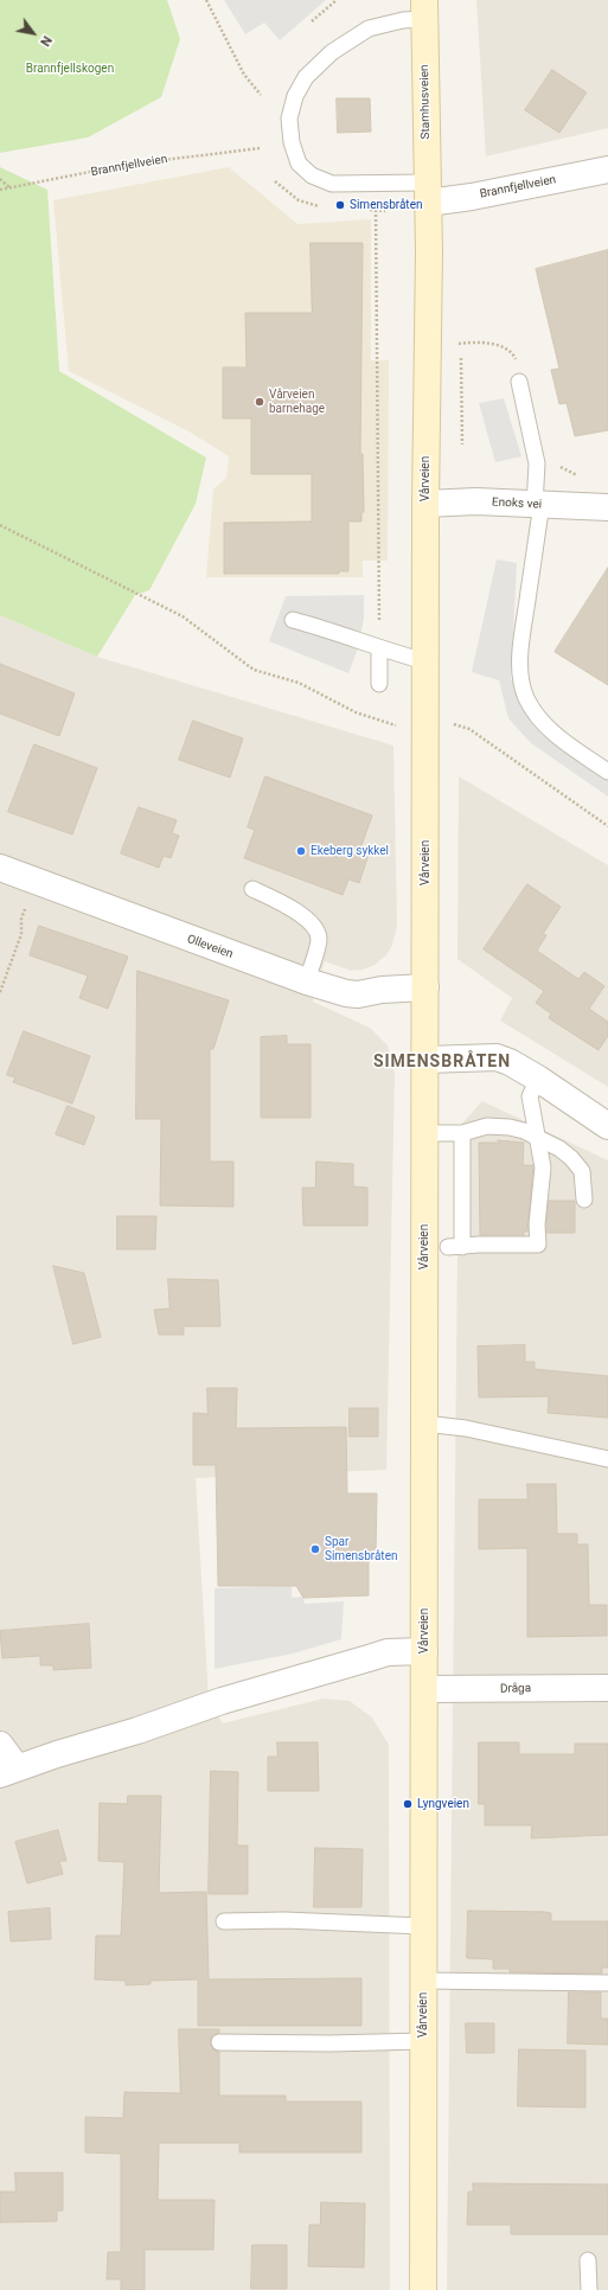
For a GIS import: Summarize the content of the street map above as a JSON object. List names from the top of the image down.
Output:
{
  "streets": {
    "street": [
      "Stamhusveien",
      "Brannfjellveien",
      "Vårveien",
      "Enoks vei",
      "Olleveien",
      "Dråga"
    ]
  },
  "crossings": [
    ["Stamhusveien", "Brannfjellveien"],
    ["Stamhusveien", "Vårveien"],
    ["Brannfjellveien", "Vårveien"],
    ["Vårveien", "Enoks vei"],
    ["Vårveien", "Olleveien"],
    ["Vårveien", "Dråga"]
  ],
  "districts": ["SIMENSBRÅTEN"],
  "parks": ["Brannfjellskogen"],
  "places": [
    "Simensbråten",
    "Vårveien barnehage",
    "Ekeberg sykkel",
    "Spar Simensbråten",
    "Lyngveien"
  ],
  "north": "bottom right"
}
